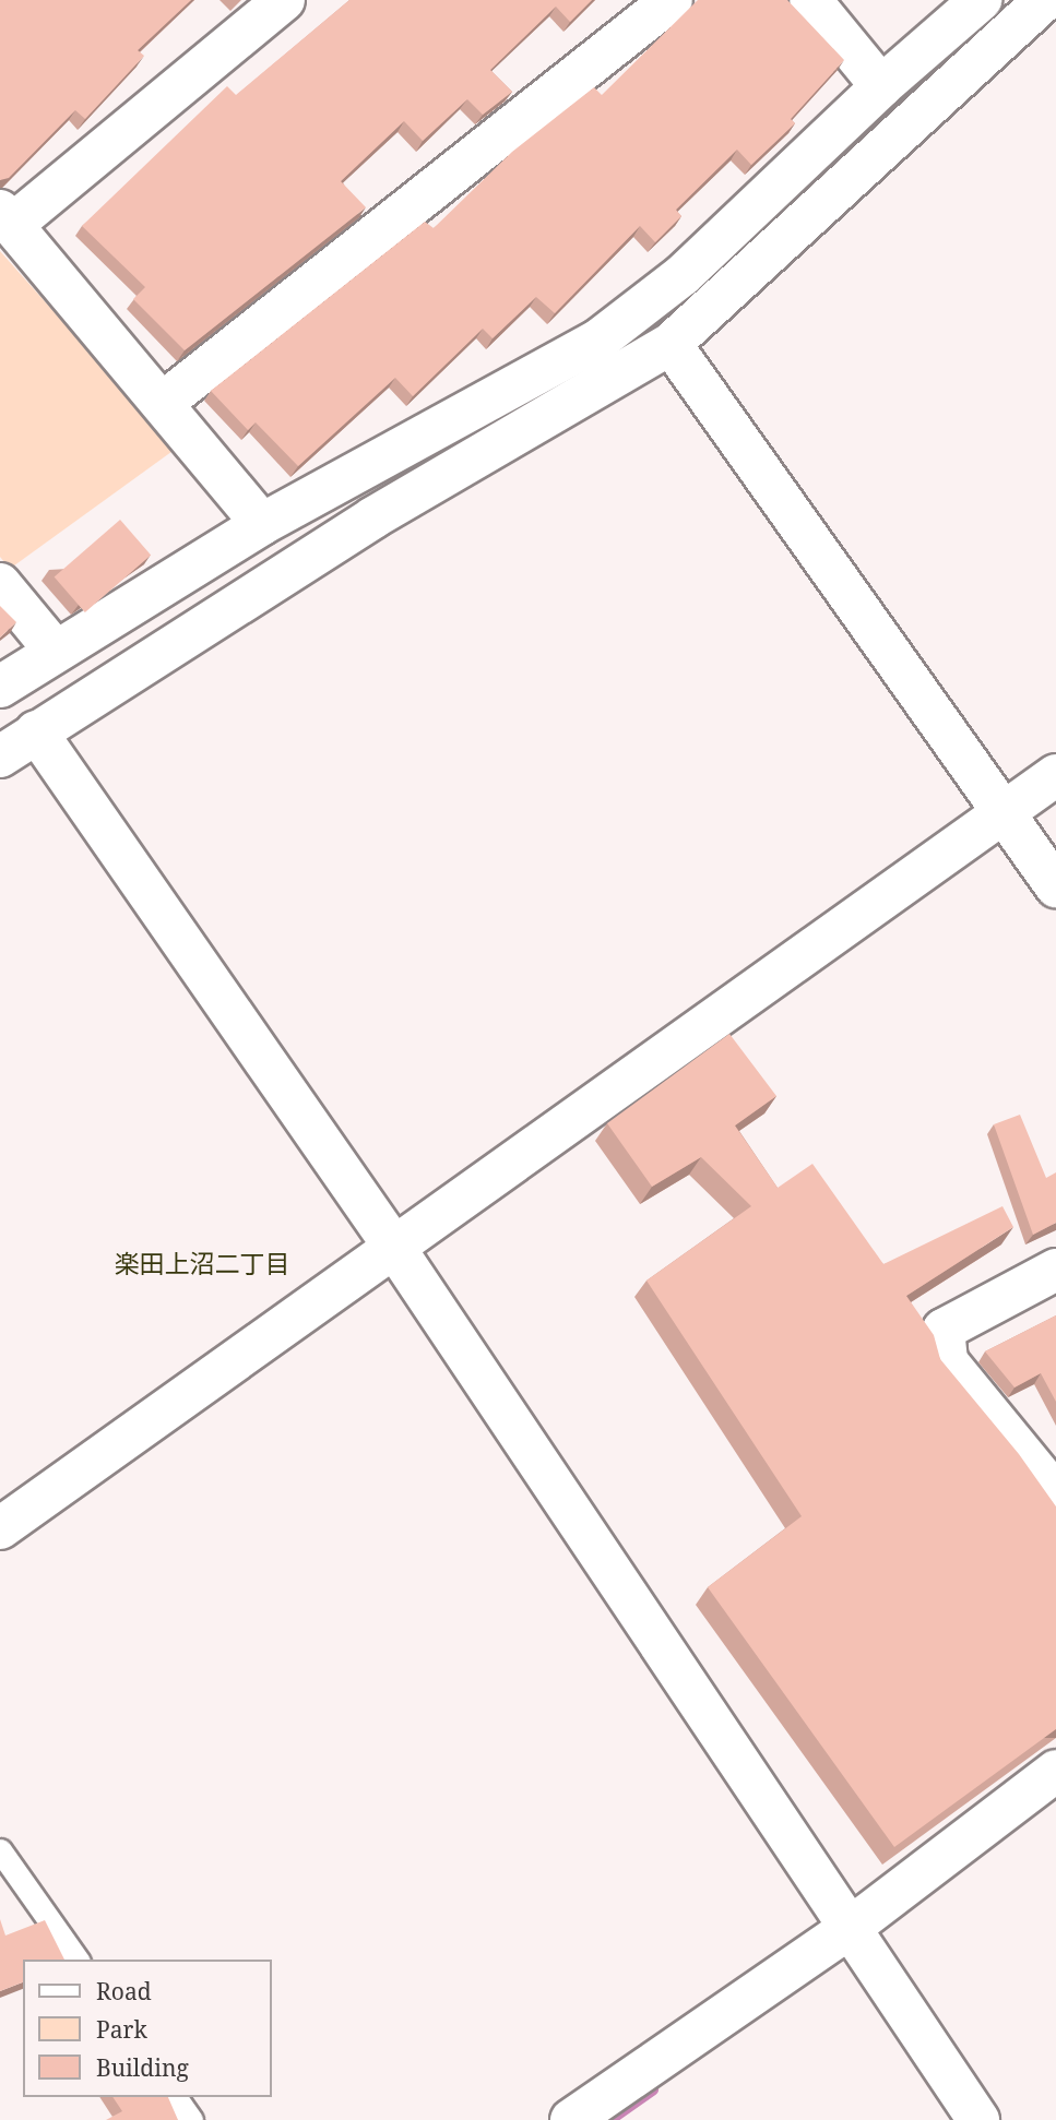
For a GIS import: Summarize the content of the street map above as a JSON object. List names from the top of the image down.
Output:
{
  "districts": ["楽田上沼二丁目"],
  "legend": ["Road", "Park", "Building"]
}
